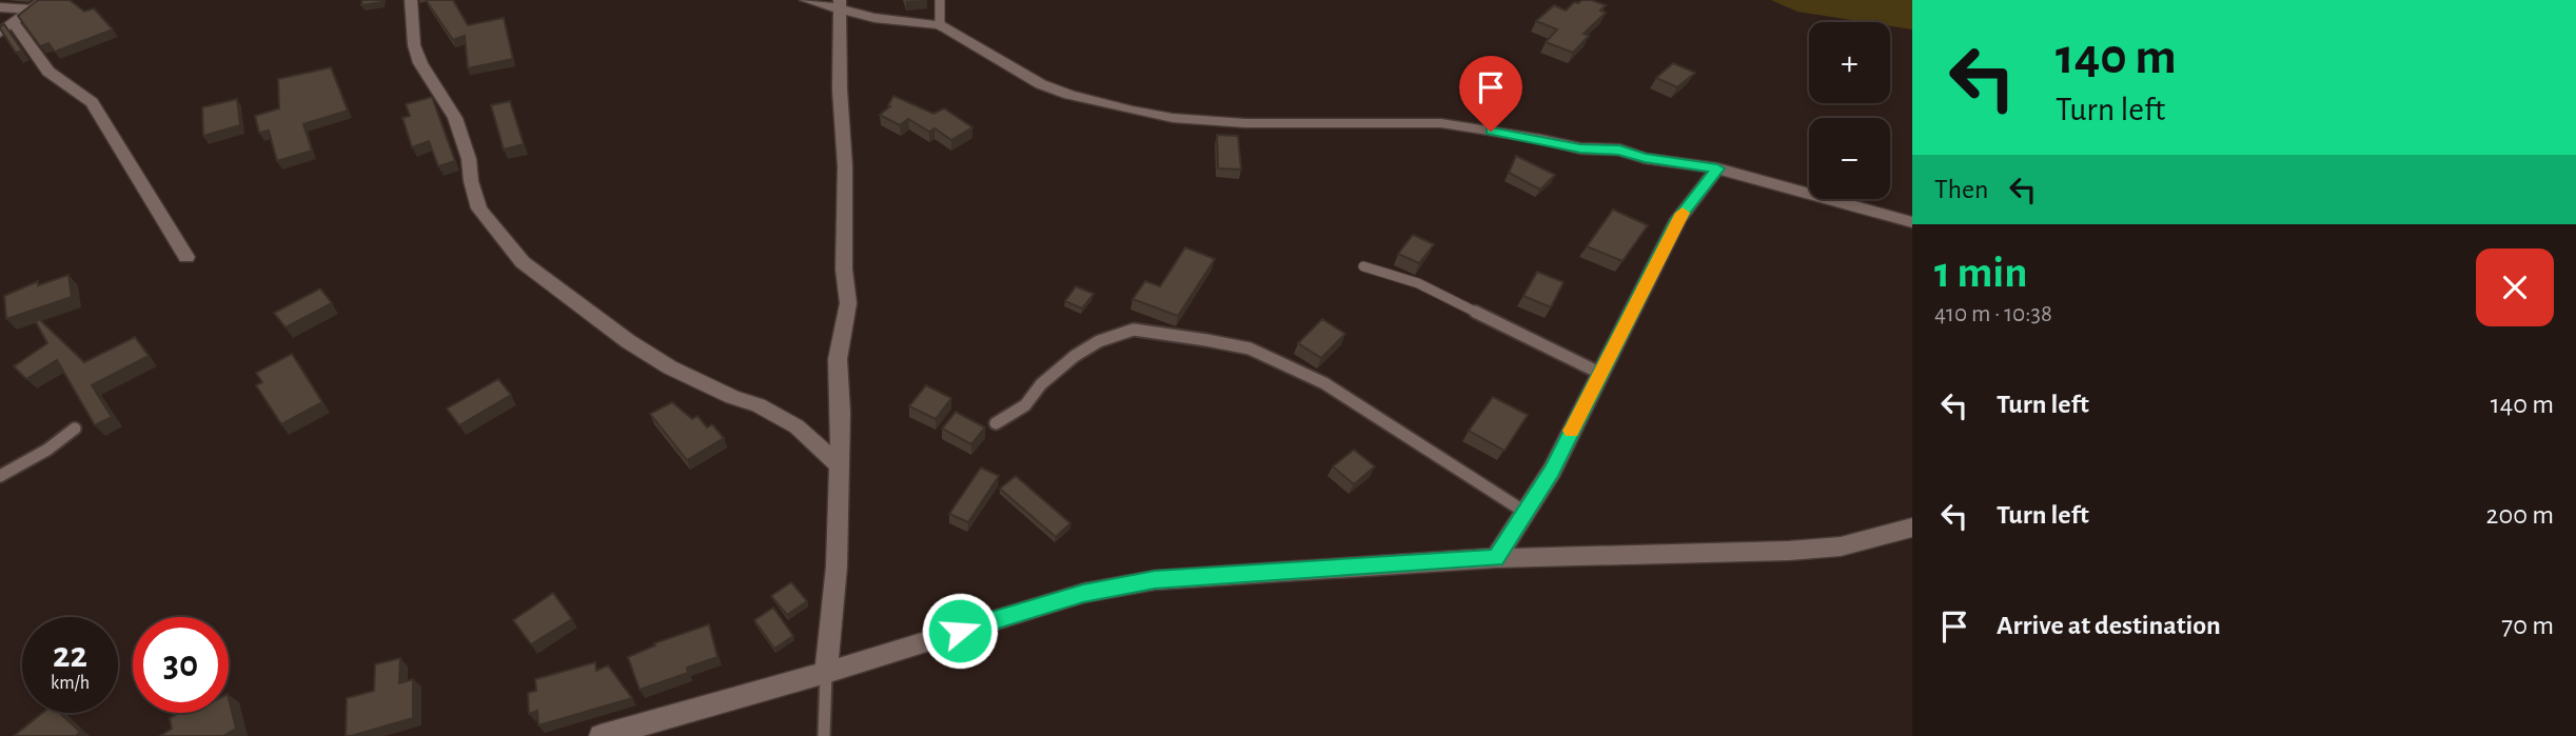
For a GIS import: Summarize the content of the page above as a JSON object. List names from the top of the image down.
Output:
{
  "page": {
    "turn": ["140 m", "Turn left"],
    "map_buttons": ["+", "−"],
    "then": "Then",
    "heading": ["1 min", "410 m · 10:38"],
    "list": [
      {
        "name": "Turn left",
        "value": "140 m"
      },
      {
        "name": "Turn left",
        "value": "200 m"
      },
      {
        "name": "Arrive at destination",
        "value": "70 m"
      }
    ],
    "speed": "22 km/h",
    "limit": "30"
  }
}
